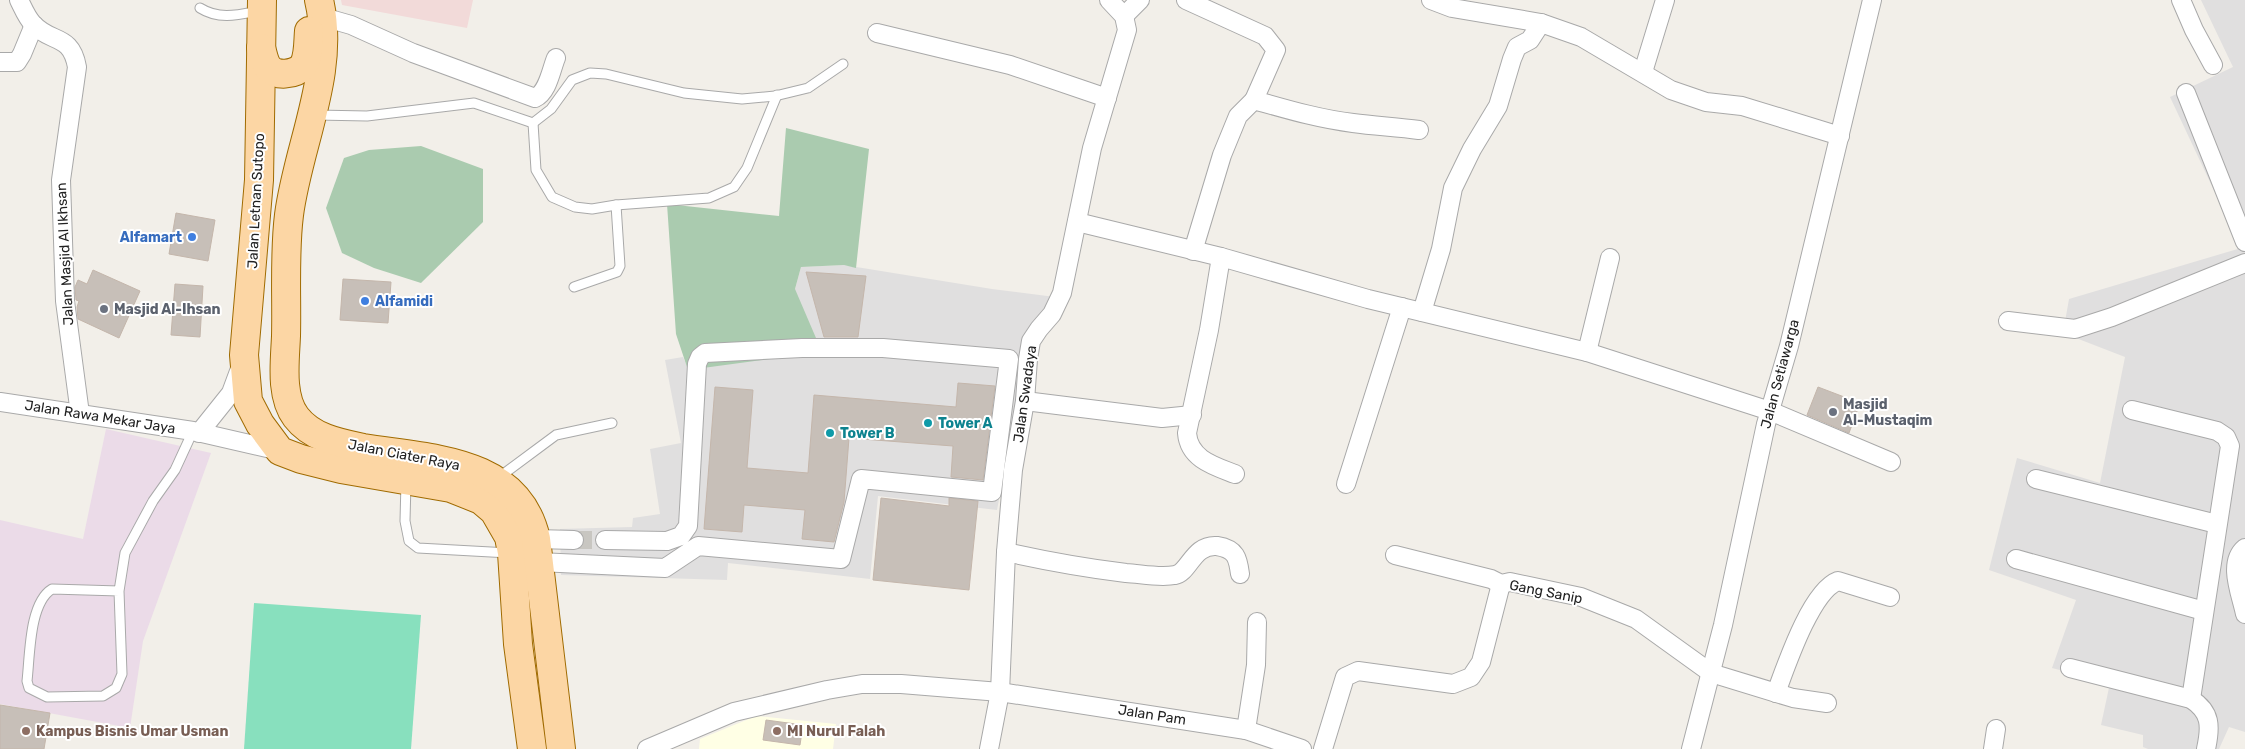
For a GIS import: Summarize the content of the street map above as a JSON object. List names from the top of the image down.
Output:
{
  "streets": {
    "main road": ["Jalan Letnan Sutopo", "Jalan Ciater Raya"],
    "street": [
      "Jalan Masjid Al Ikhsan",
      "Jalan Setiawarga",
      "Jalan Swadaya",
      "Jalan Rawa Mekar Jaya",
      "Gang Sanip",
      "Jalan Pam"
    ]
  },
  "crossings": [
    ["Jalan Letnan Sutopo", "Jalan Rawa Mekar Jaya"],
    ["Jalan Letnan Sutopo", "Jalan Ciater Raya"],
    ["Jalan Masjid Al Ikhsan", "Jalan Rawa Mekar Jaya"],
    ["Jalan Setiawarga", "Gang Sanip"],
    ["Jalan Swadaya", "Jalan Pam"],
    ["Jalan Rawa Mekar Jaya", "Jalan Ciater Raya"]
  ],
  "places": [
    "Alfamart",
    "Alfamidi",
    "Masjid Al-Ihsan",
    "Masjid Al-Mustaqim",
    "Tower A",
    "Tower B",
    "Kampus Bisnis Umar Usman",
    "MI Nurul Falah"
  ]
}
